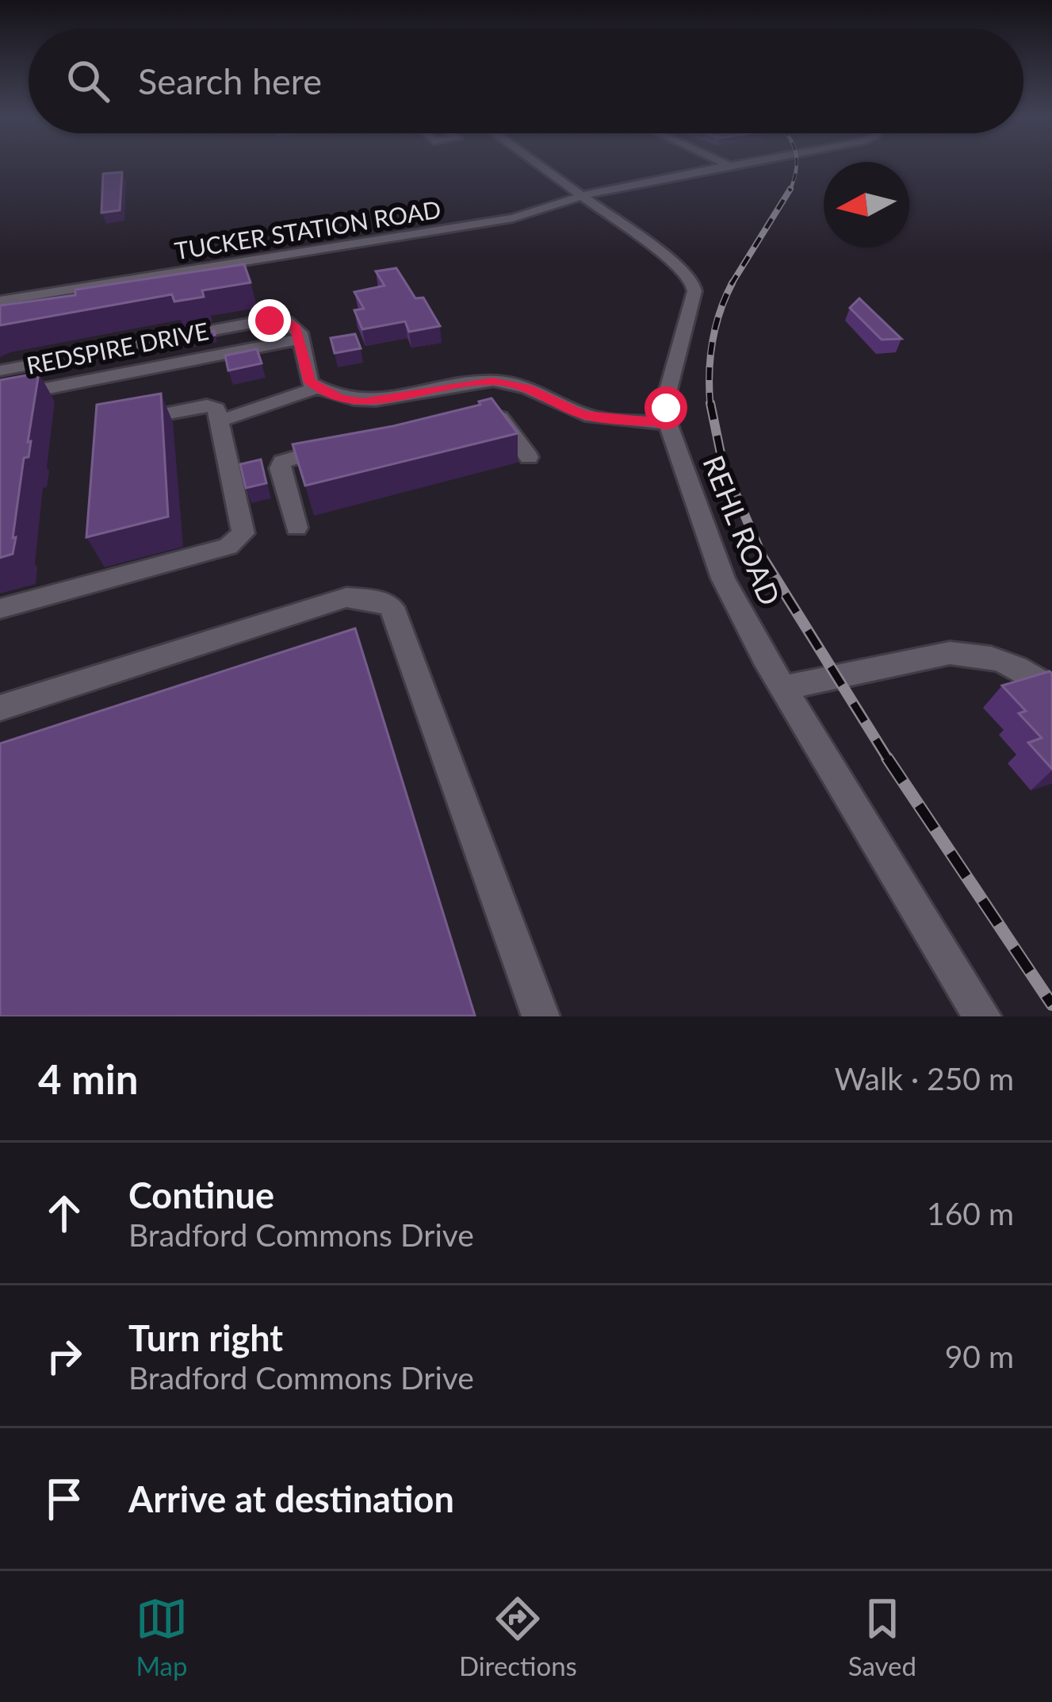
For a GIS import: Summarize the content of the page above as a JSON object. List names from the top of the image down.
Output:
{
  "streets": {
    "street": ["TUCKER STATION ROAD", "REDSPIRE DRIVE", "REHL ROAD"]
  },
  "crossings": [
    ["TUCKER STATION ROAD", "REHL ROAD"]
  ],
  "north": "left",
  "page": {
    "search": "Search here",
    "heading": ["4 min", "Walk · 250 m"],
    "list": [
      ["Continue", "Bradford Commons Drive", "160 m"],
      ["Turn right", "Bradford Commons Drive", "90 m"],
      "Arrive at destination"
    ],
    "nav": ["Map", "Directions", "Saved"]
  }
}
